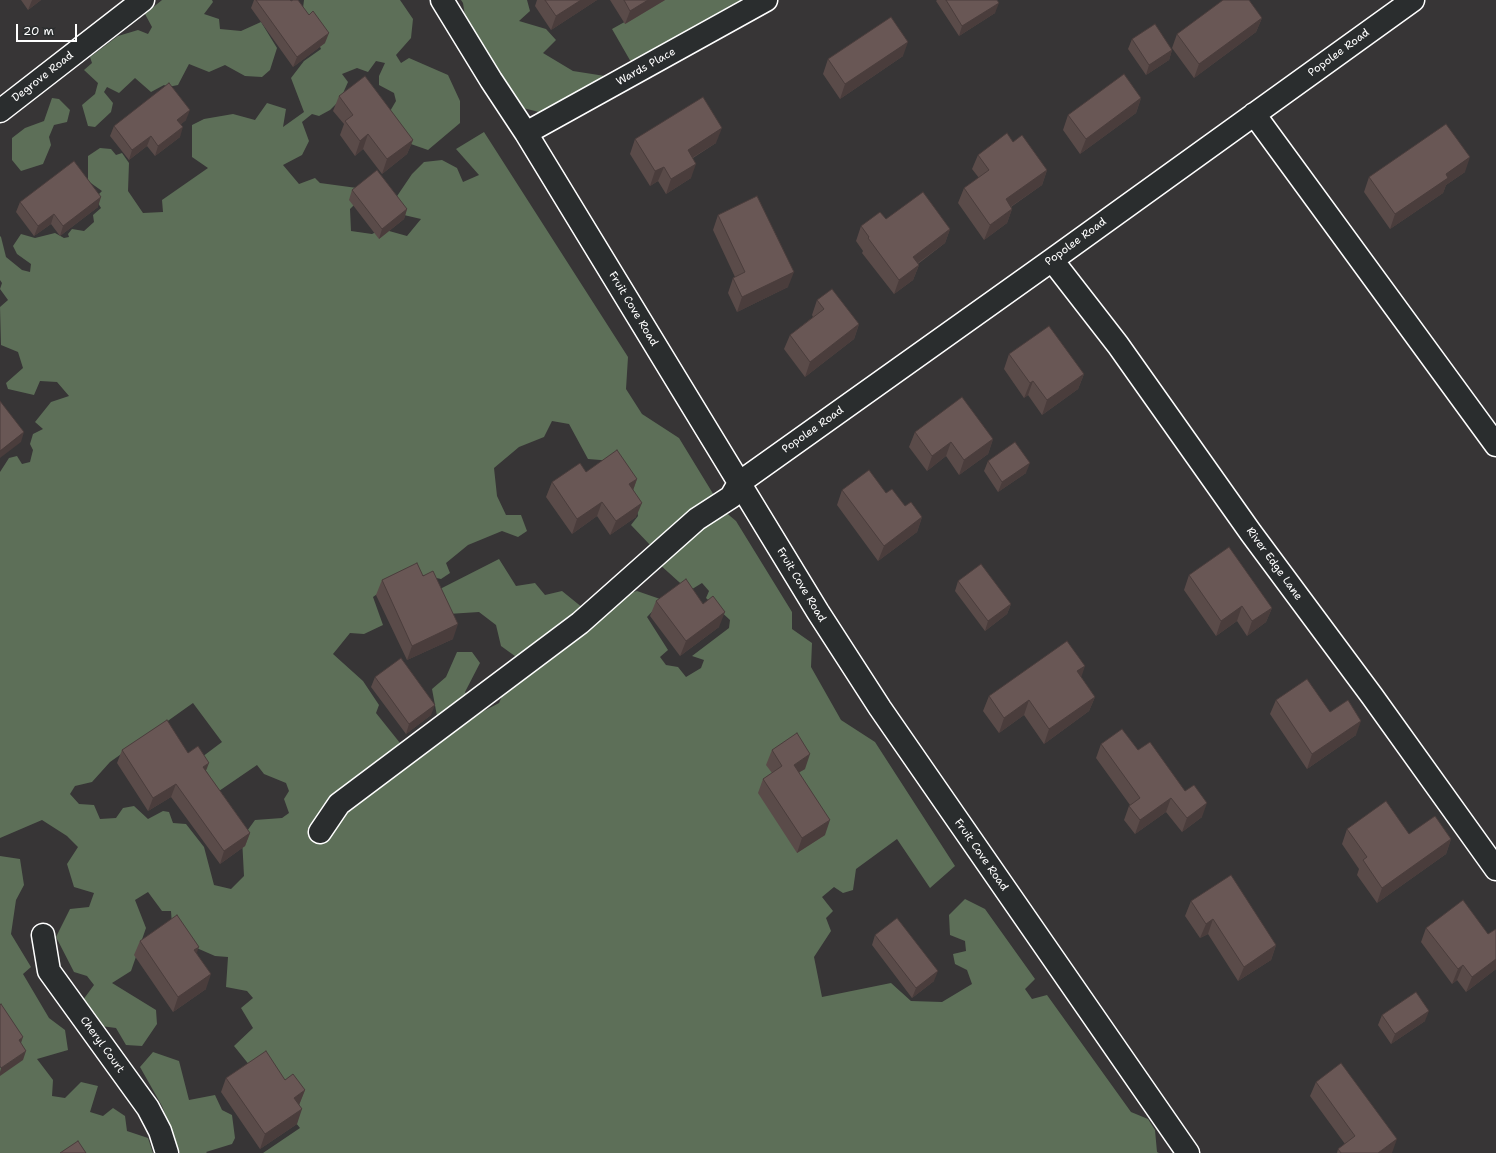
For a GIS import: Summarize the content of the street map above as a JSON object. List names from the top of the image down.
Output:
{
  "streets": {
    "street": [
      "Popolee Road",
      "Wards Place",
      "Degrove Road",
      "Fruit Cove Road",
      "River Edge Lane",
      "Cheryl Court"
    ]
  },
  "crossings": [
    ["Popolee Road", "Fruit Cove Road"],
    ["Popolee Road", "River Edge Lane"],
    ["Wards Place", "Fruit Cove Road"]
  ],
  "scale_bar": "20 m"
}
